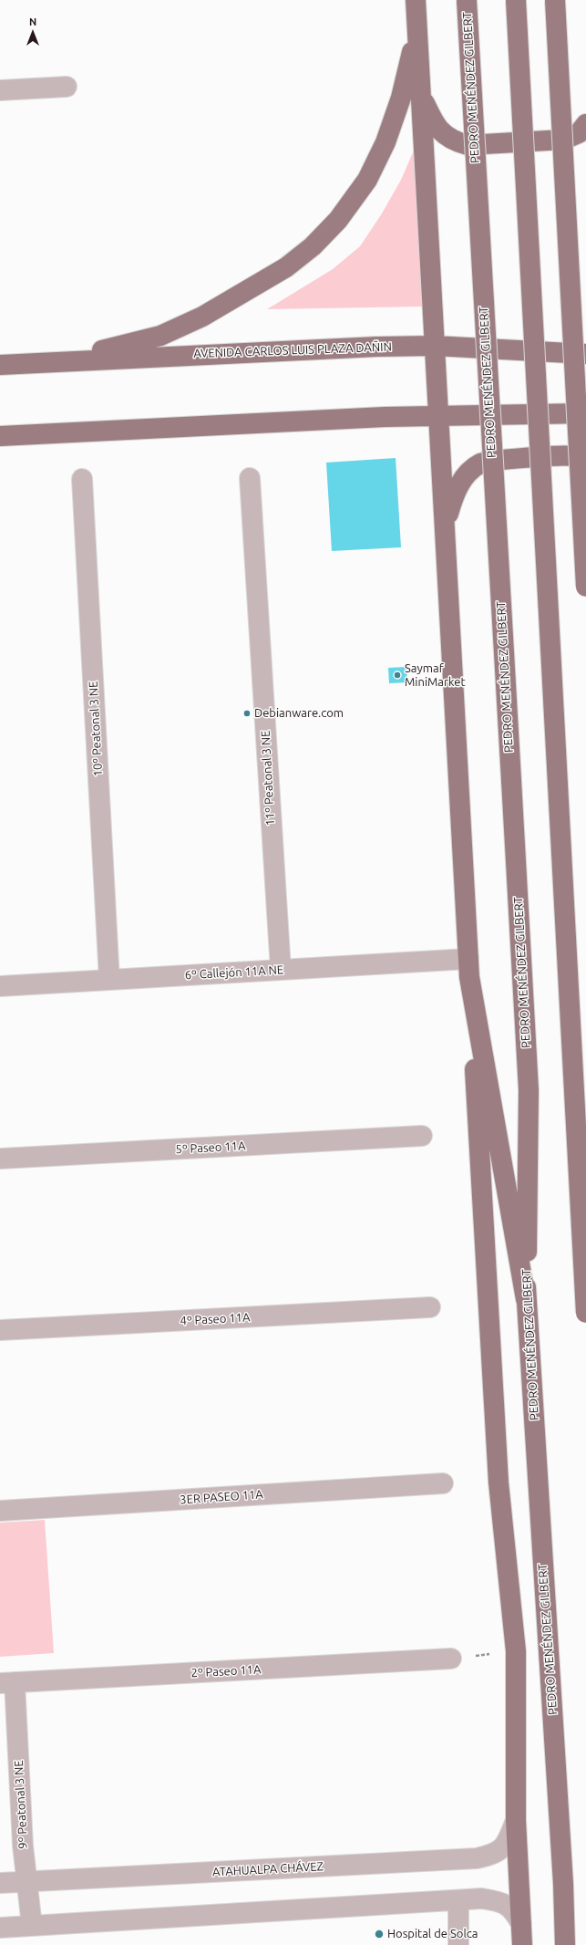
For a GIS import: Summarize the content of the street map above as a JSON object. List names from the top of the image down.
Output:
{
  "streets": {
    "main road": ["PEDRO MENÉNDEZ GILBERT", "AVENIDA CARLOS LUIS PLAZA DAÑIN"],
    "street": [
      "10º Peatonal 3 NE",
      "11º Peatonal 3 NE",
      "6º Callejón 11A NE",
      "5º Paseo 11A",
      "4º Paseo 11A",
      "3ER PASEO 11A",
      "2º Paseo 11A",
      "9º Peatonal 3 NE",
      "ATAHUALPA CHÁVEZ"
    ]
  },
  "crossings": [
    ["10º Peatonal 3 NE", "6º Callejón 11A NE"],
    ["11º Peatonal 3 NE", "6º Callejón 11A NE"],
    ["2º Paseo 11A", "9º Peatonal 3 NE"],
    ["9º Peatonal 3 NE", "ATAHUALPA CHÁVEZ"]
  ],
  "places": ["Saymaf MiniMarket", "Debianware.com", "Hospital de Solca"],
  "north": "top"
}
